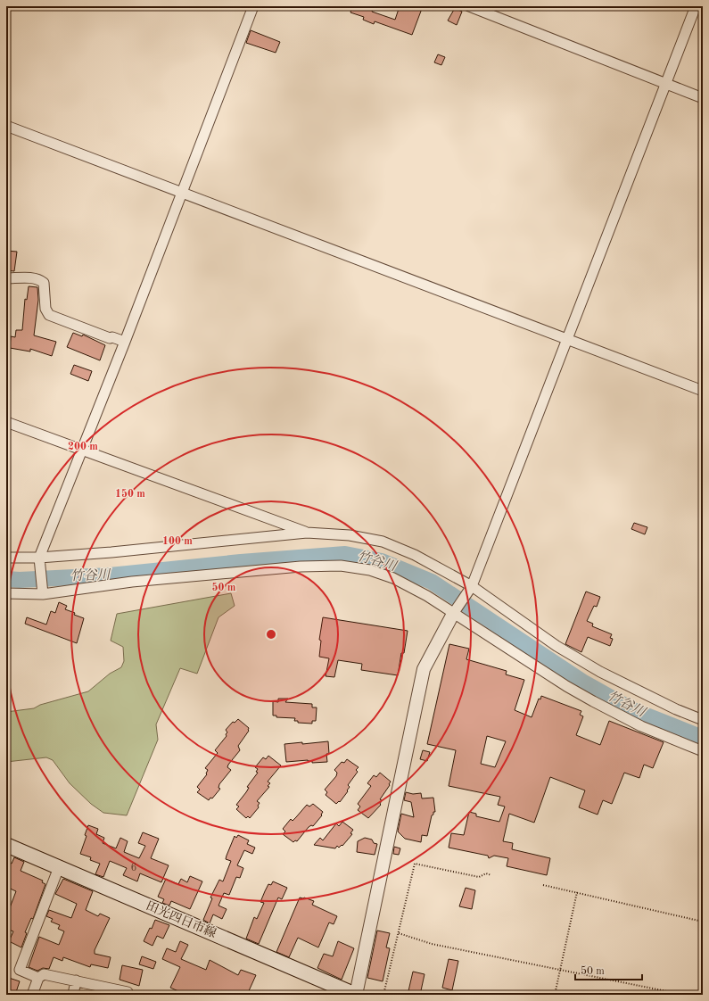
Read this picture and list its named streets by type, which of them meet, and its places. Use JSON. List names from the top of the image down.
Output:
{
  "streets": {
    "main road": ["田光四日市線"]
  },
  "water": ["竹谷川"],
  "house_numbers": ["6"],
  "scale_bar": "50 m",
  "rings": [
    "200 m",
    "150 m",
    "100 m",
    "50 m"
  ]
}
